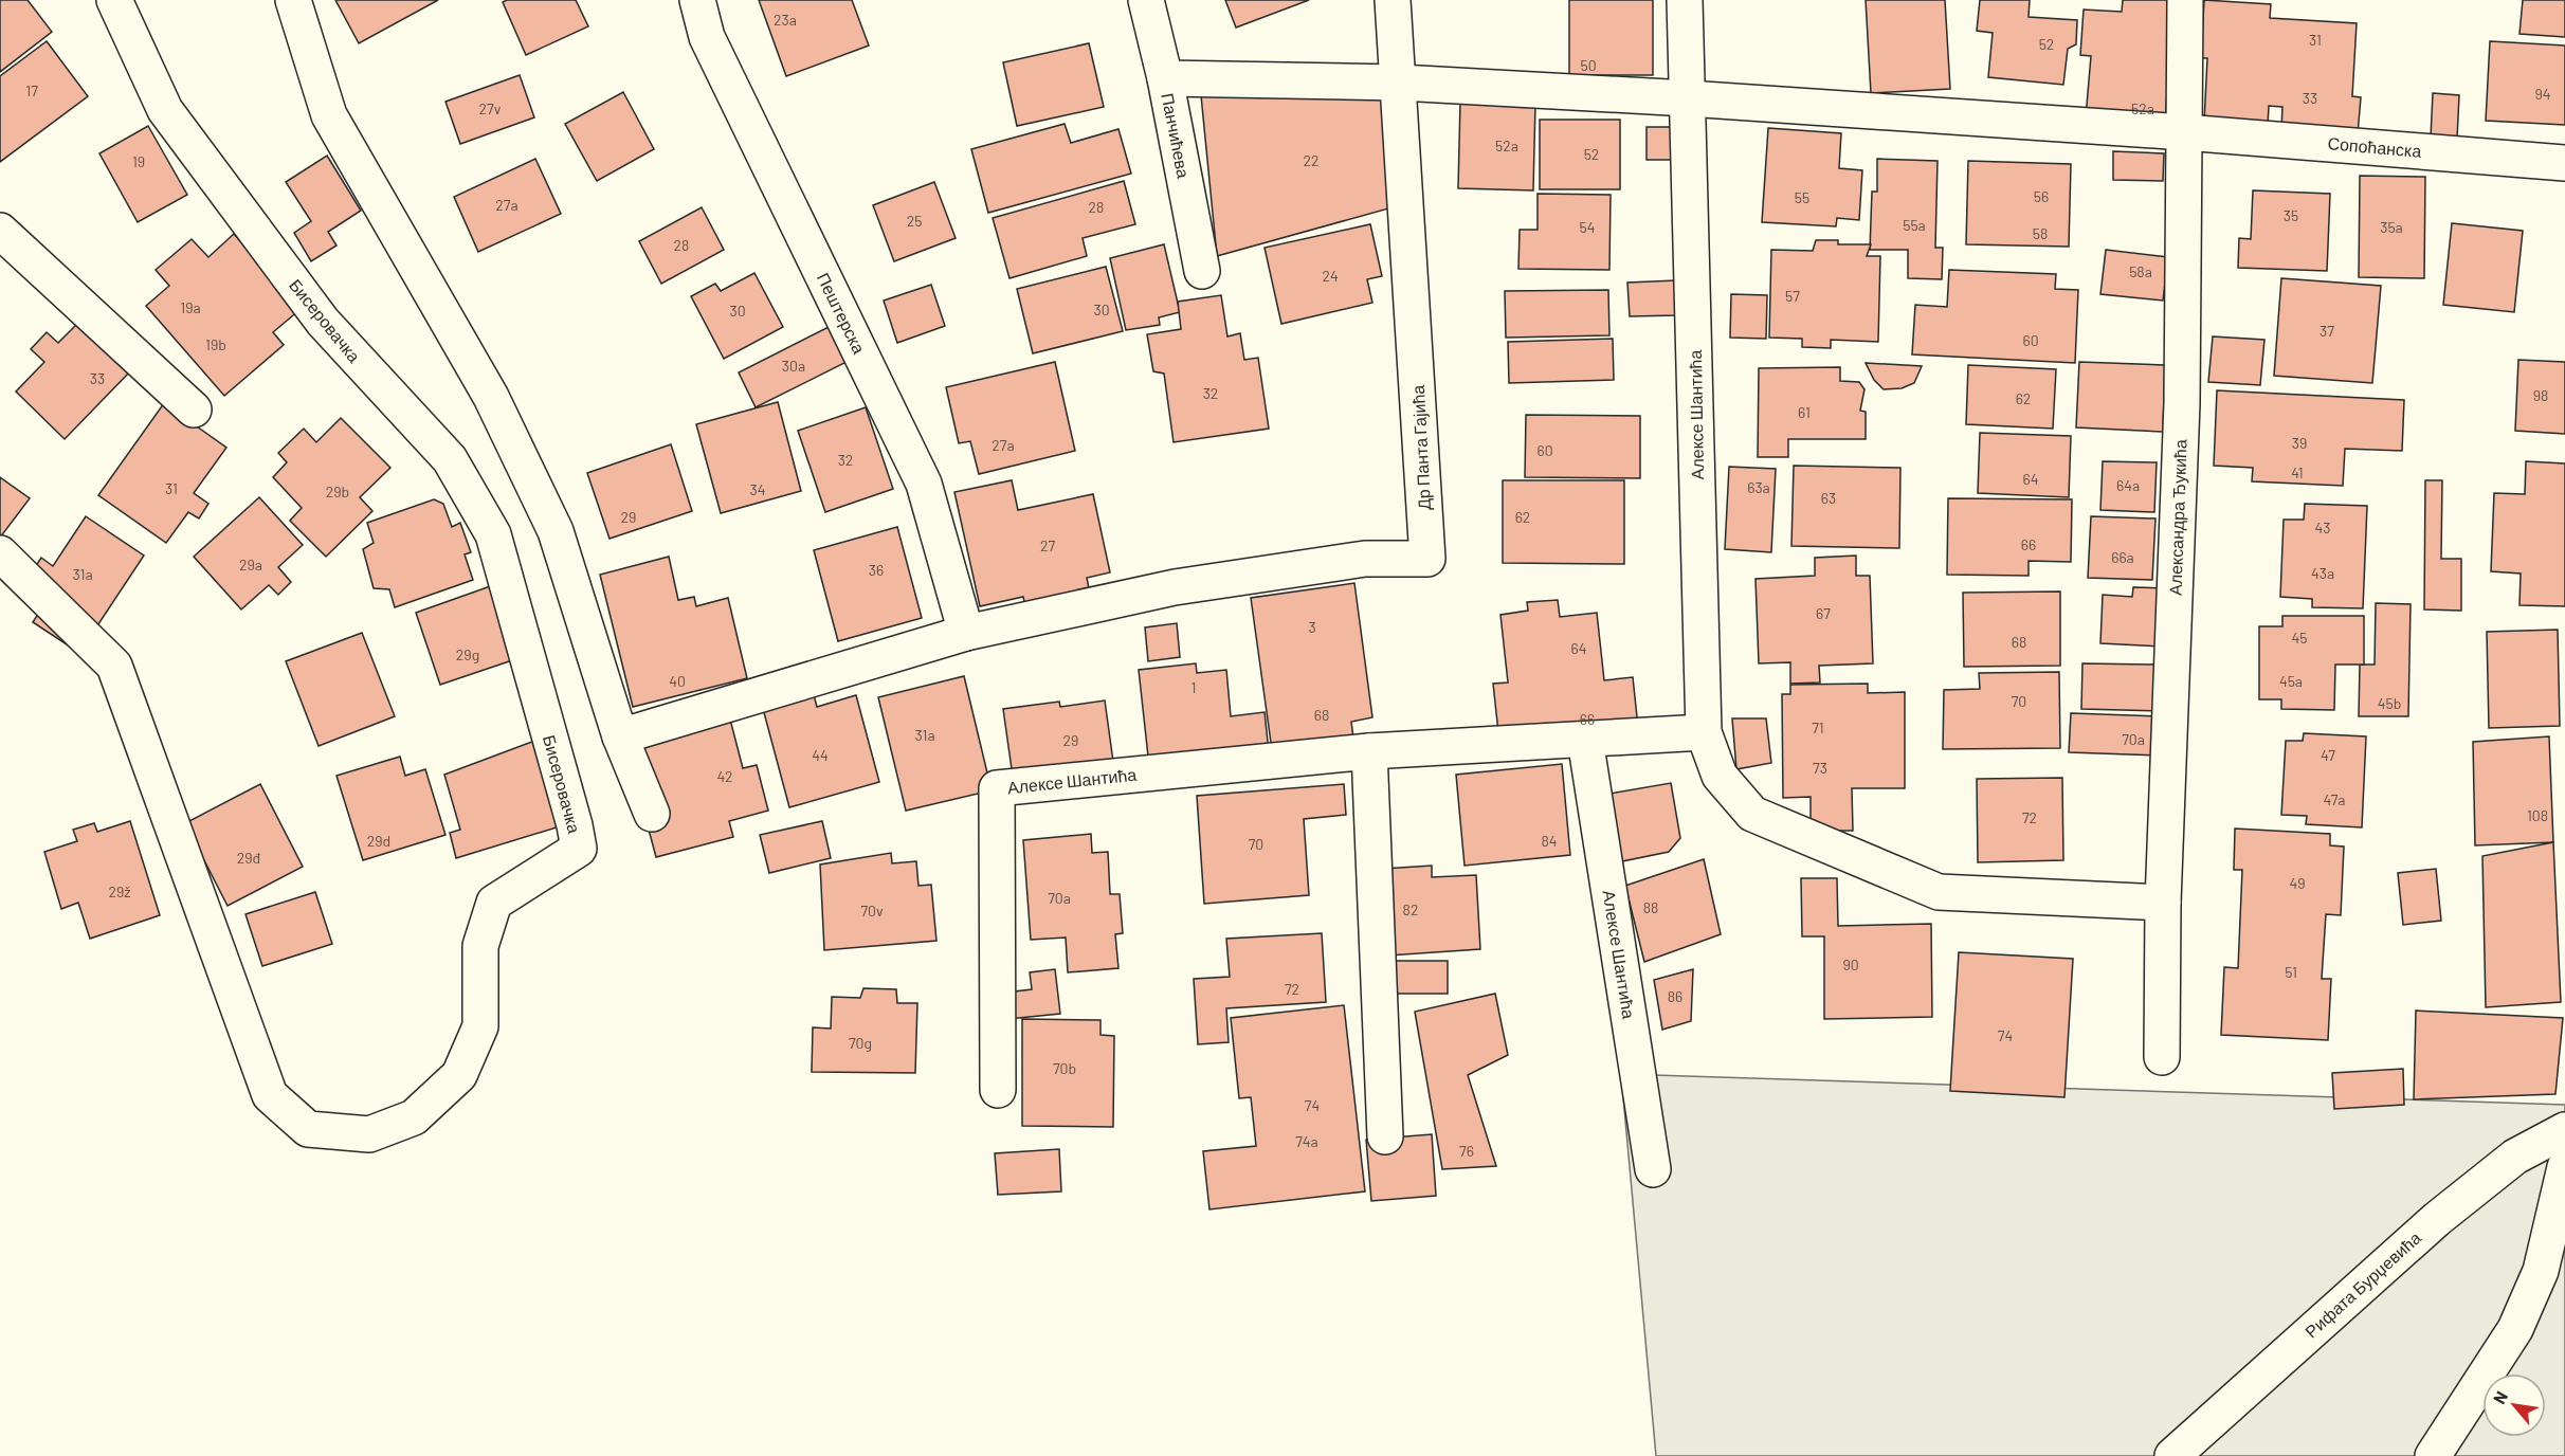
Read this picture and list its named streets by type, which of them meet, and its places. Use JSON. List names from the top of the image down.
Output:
{
  "streets": {
    "street": [
      "Панчићева",
      "Сопоћанска",
      "Пештерска",
      "Бисеровачка",
      "Алексе Шантића",
      "Др Панта Гајића",
      "Александра Ђукића",
      "Рифата Бурџевића"
    ]
  },
  "crossings": [
    ["Сопоћанска", "Александра Ђукића"],
    ["Пештерска", "Др Панта Гајића"],
    ["Алексе Шантића", "Александра Ђукића"]
  ],
  "house_numbers": [
    "23a",
    "31",
    "52",
    "50",
    "17",
    "94",
    "33",
    "27v",
    "52a",
    "52a",
    "52",
    "22",
    "19",
    "56",
    "55",
    "27a",
    "28",
    "35",
    "25",
    "55a",
    "54",
    "35a",
    "58",
    "28",
    "58a",
    "24",
    "57",
    "19a",
    "30",
    "30",
    "37",
    "60",
    "19b",
    "30a",
    "33",
    "32",
    "98",
    "62",
    "61",
    "39",
    "27a",
    "60",
    "32",
    "41",
    "64",
    "64a",
    "63a",
    "31",
    "34",
    "29b",
    "63",
    "29",
    "62",
    "43",
    "66",
    "27",
    "66a",
    "29a",
    "36",
    "43a",
    "31a",
    "67",
    "3",
    "45",
    "68",
    "64",
    "29g",
    "40",
    "45a",
    "1",
    "70",
    "45b",
    "68",
    "66",
    "71",
    "31a",
    "70a",
    "29",
    "44",
    "47",
    "73",
    "42",
    "47a",
    "108",
    "72",
    "29d",
    "84",
    "70",
    "29đ",
    "49",
    "29ž",
    "70a",
    "88",
    "82",
    "70v",
    "90",
    "51",
    "72",
    "86",
    "74",
    "70g",
    "70b",
    "74",
    "74a",
    "76"
  ],
  "north": "top left"
}
